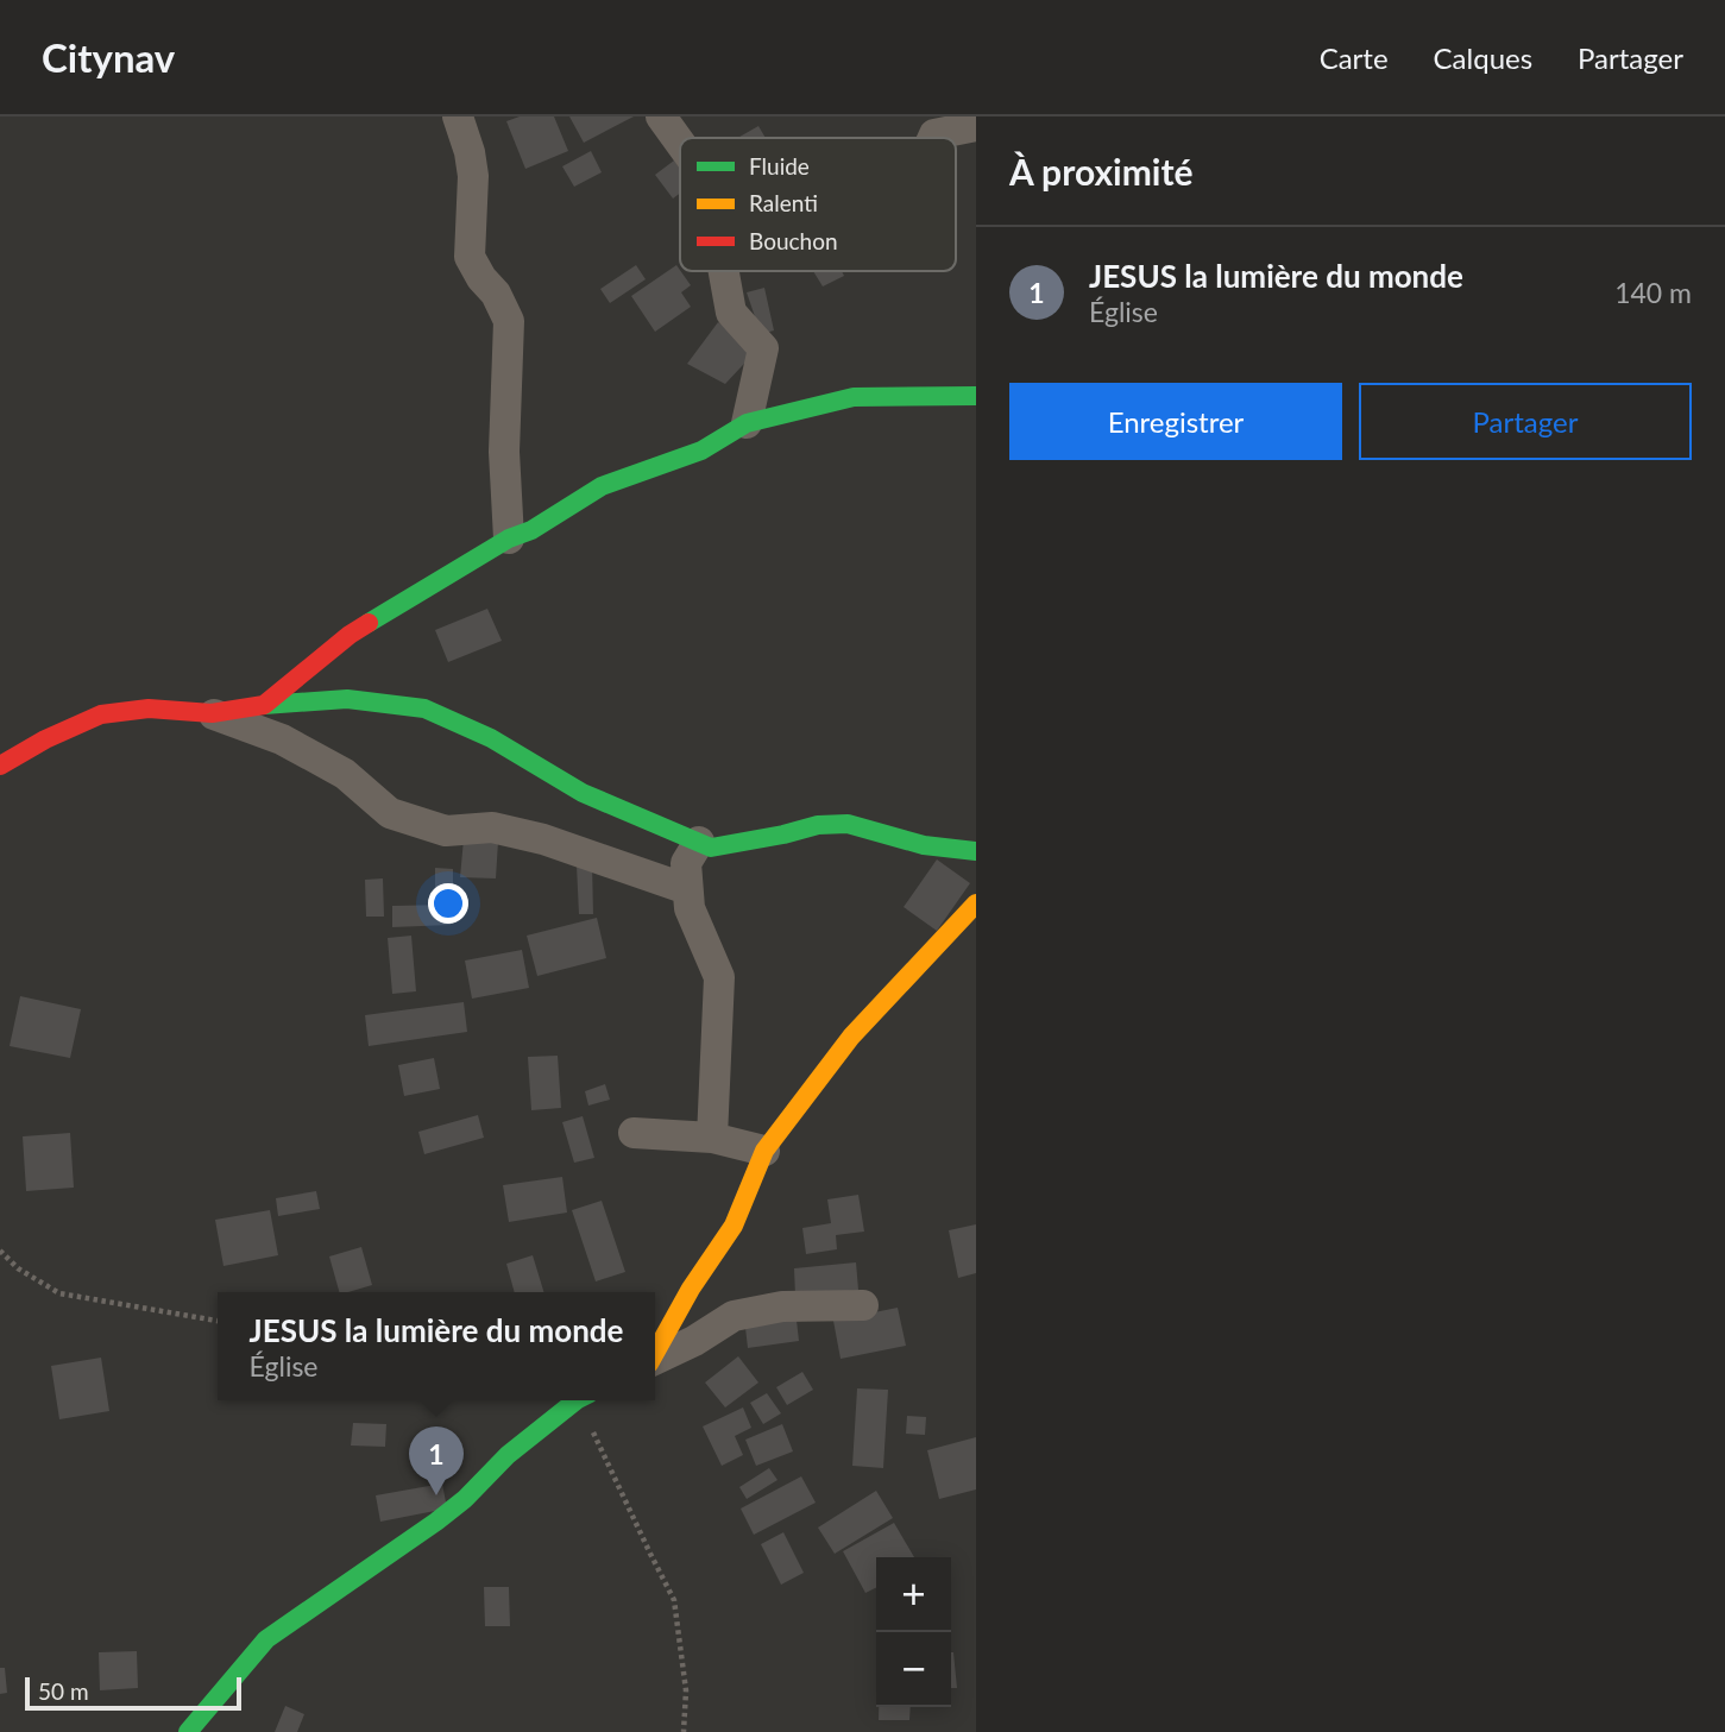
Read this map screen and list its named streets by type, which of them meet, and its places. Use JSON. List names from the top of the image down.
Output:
{
  "legend": ["Fluide", "Ralenti", "Bouchon"],
  "scale_bar": "50 m",
  "page": {
    "header": "Citynav",
    "nav": ["Carte", "Calques", "Partager"],
    "heading": "À proximité",
    "list": [
      {
        "mark": "1",
        "name": "JESUS la lumière du monde",
        "note": "Église",
        "value": "140 m"
      }
    ],
    "buttons": ["Enregistrer", "Partager"],
    "popup": ["JESUS la lumière du monde", "Église"],
    "pins": "1",
    "map_buttons": ["+", "−"],
    "scale": "50 m"
  }
}
